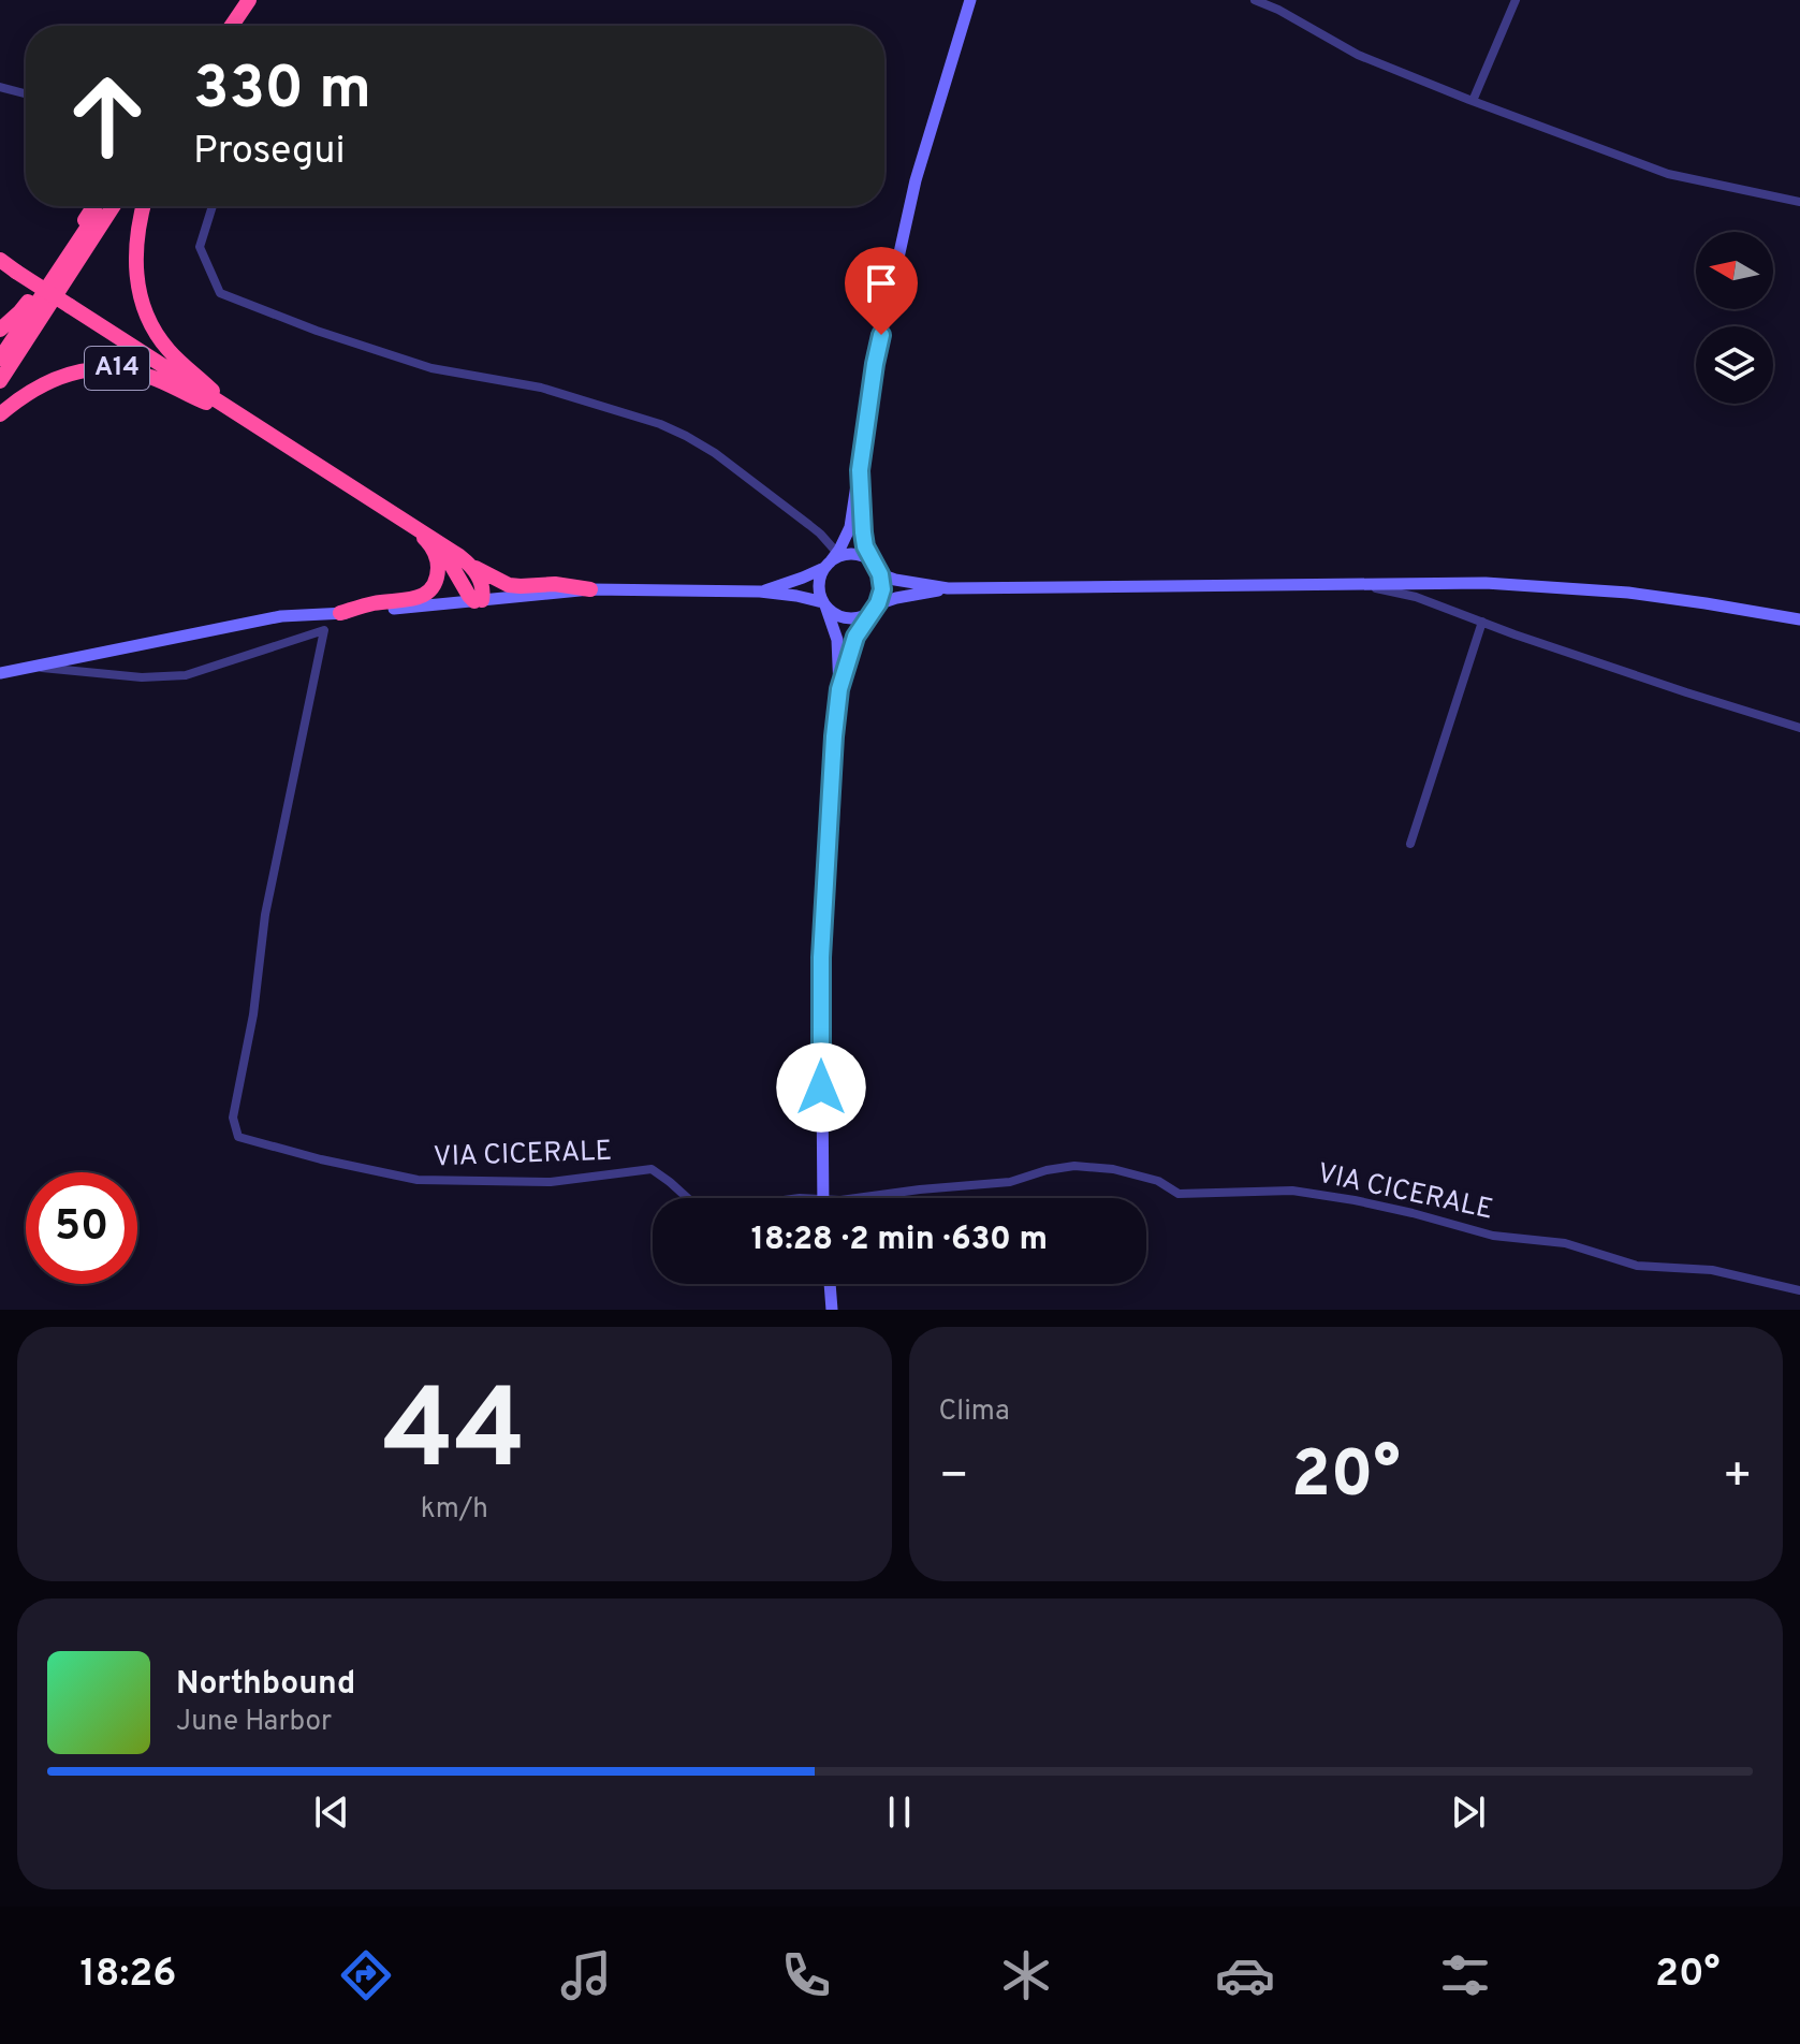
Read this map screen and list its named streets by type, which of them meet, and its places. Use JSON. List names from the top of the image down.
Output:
{
  "streets": {
    "highway": ["A14"],
    "street": ["VIA CICERALE"]
  },
  "north": "left",
  "page": {
    "turn": ["330 m", "Prosegui"],
    "limit": "50",
    "trip": "18:28 · 2 min · 630 m",
    "tile": [
      ["44", "km/h"],
      "Clima"
    ],
    "heat": ["−", "20°", "+"],
    "song": ["Northbound", "June Harbor"],
    "tabs": ["18:26", "20°"]
  }
}
